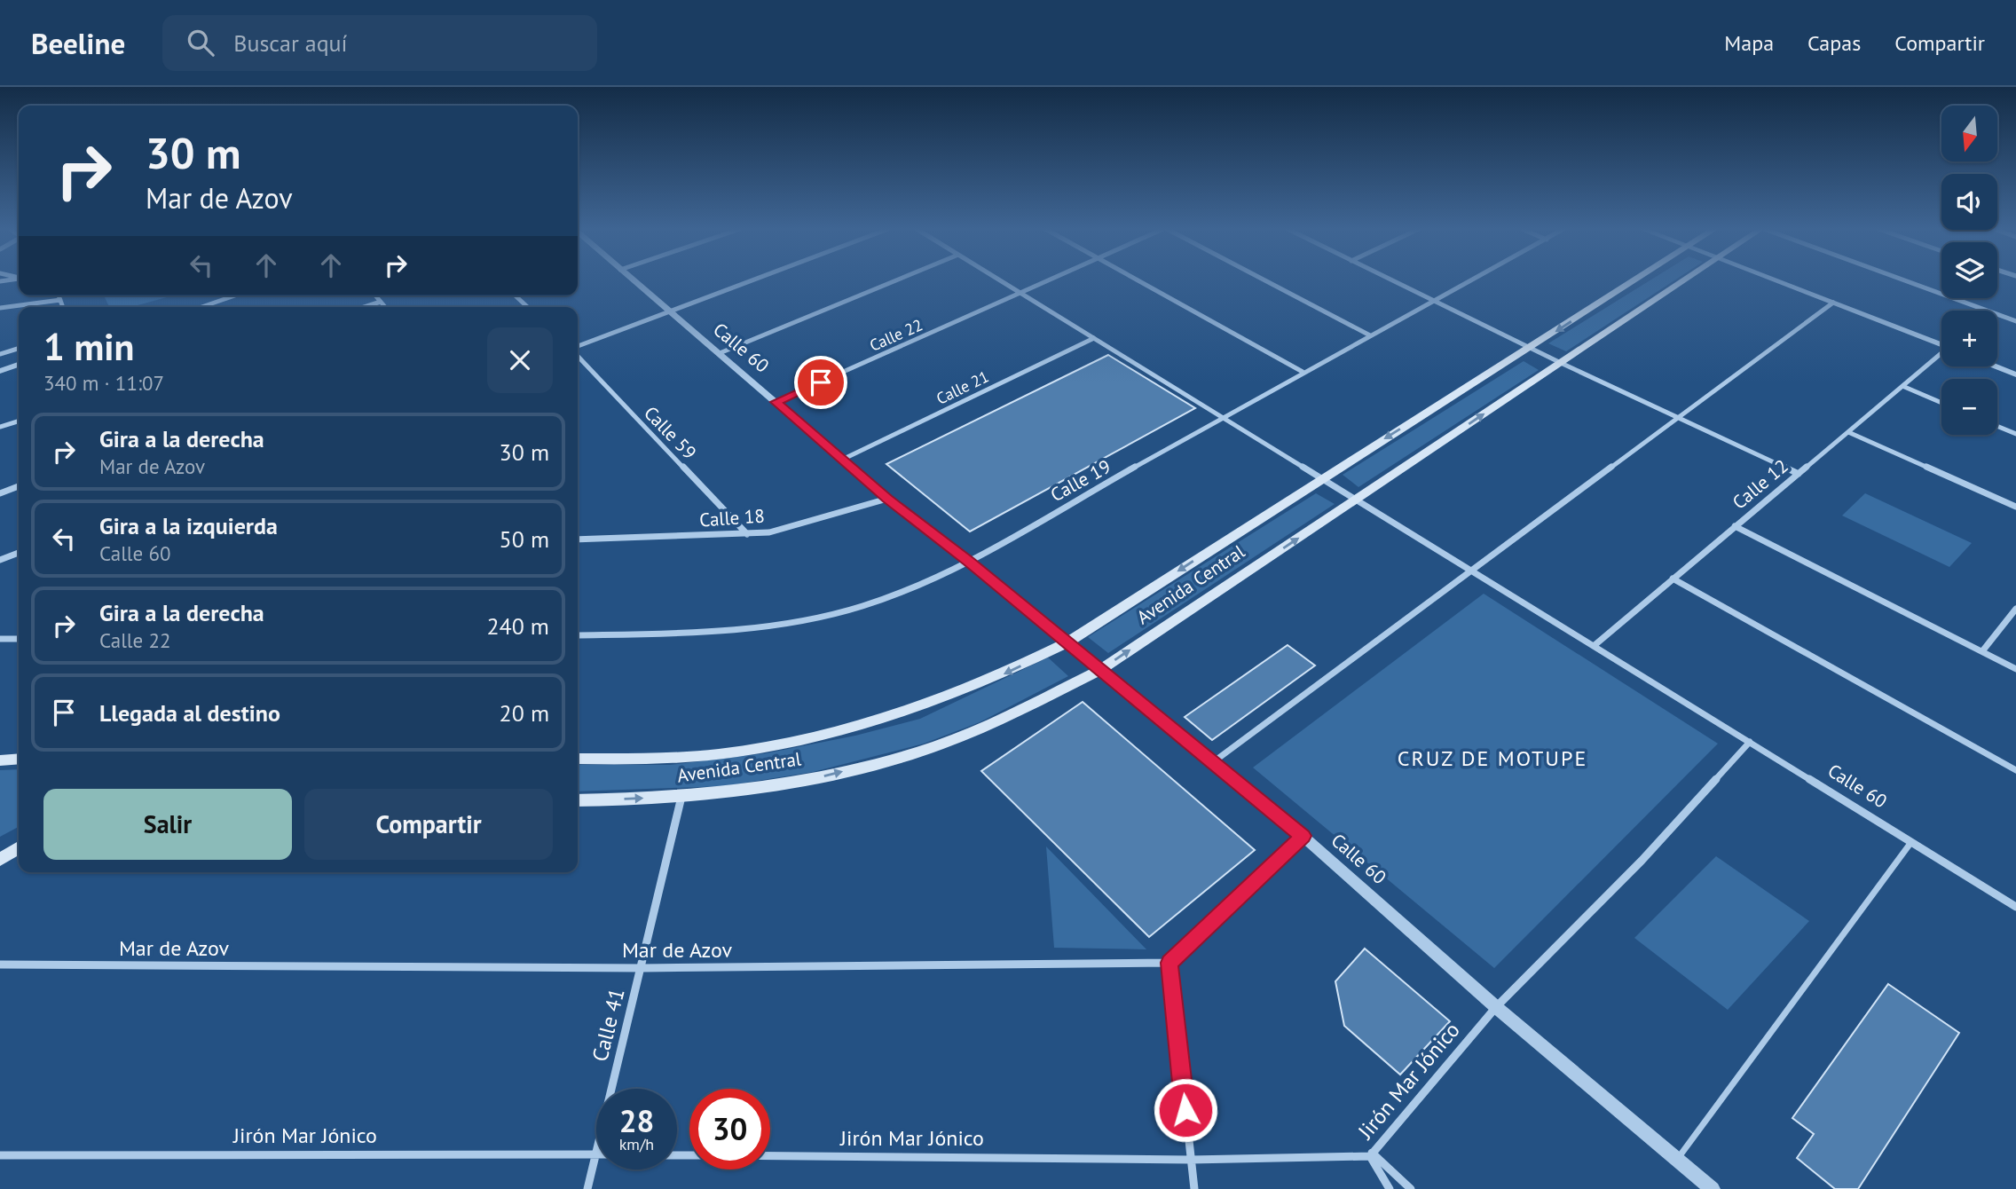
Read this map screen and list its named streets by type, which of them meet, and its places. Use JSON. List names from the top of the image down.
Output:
{
  "streets": {
    "main road": ["Avenida Central"],
    "street": [
      "Calle 22",
      "Calle 60",
      "Calle 21",
      "Calle 59",
      "Calle 19",
      "Calle 12",
      "Calle 18",
      "Mar de Azov",
      "Calle 41",
      "Jirón Mar Jónico"
    ]
  },
  "crossings": [
    ["Calle 22", "Calle 60"],
    ["Calle 60", "Calle 21"],
    ["Calle 60", "Calle 19"],
    ["Calle 60", "Calle 12"],
    ["Calle 60", "Calle 18"],
    ["Calle 60", "Avenida Central"],
    ["Calle 60", "Jirón Mar Jónico"],
    ["Calle 59", "Calle 18"],
    ["Avenida Central", "Calle 41"],
    ["Mar de Azov", "Calle 41"],
    ["Calle 41", "Jirón Mar Jónico"]
  ],
  "districts": ["CRUZ DE MOTUPE"],
  "north": "bottom",
  "page": {
    "header": "Beeline",
    "search": "Buscar aquí",
    "nav": ["Mapa", "Capas", "Compartir"],
    "map_buttons": ["+", "−"],
    "turn": ["30 m", "Mar de Azov"],
    "heading": ["1 min", "340 m · 11:07"],
    "list": [
      {
        "name": "Gira a la derecha",
        "note": "Mar de Azov",
        "value": "30 m"
      },
      {
        "name": "Gira a la izquierda",
        "note": "Calle 60",
        "value": "50 m"
      },
      {
        "name": "Gira a la derecha",
        "note": "Calle 22",
        "value": "240 m"
      },
      {
        "name": "Llegada al destino",
        "value": "20 m"
      }
    ],
    "buttons": ["Salir", "Compartir"],
    "speed": "28 km/h",
    "limit": "30"
  }
}
